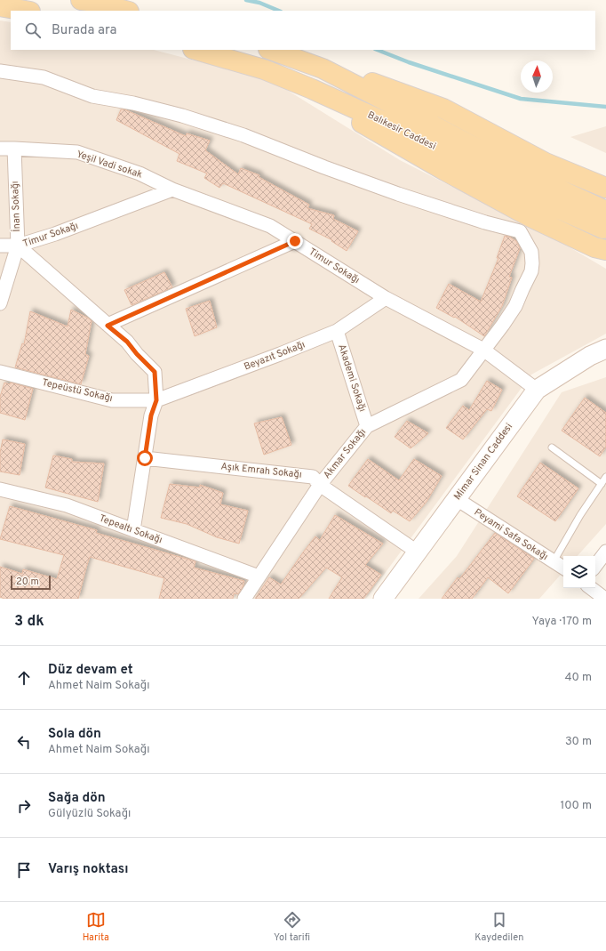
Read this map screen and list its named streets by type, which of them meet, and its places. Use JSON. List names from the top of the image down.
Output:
{
  "streets": {
    "main road": ["Balıkesir Caddesi", "Mimar Sinan Caddesi"],
    "street": [
      "Yeşil Vadi sokak",
      "İnan Sokağı",
      "Timur Sokağı",
      "Beyazıt Sokağı",
      "Akademi Sokağı",
      "Tepeüstü Sokağı",
      "Akmar Sokağı",
      "Aşık Emrah Sokağı",
      "Tepealtı Sokağı",
      "Peyami Safa Sokağı"
    ]
  },
  "crossings": [
    ["Yeşil Vadi sokak", "İnan Sokağı"],
    ["Yeşil Vadi sokak", "Timur Sokağı"],
    ["İnan Sokağı", "Timur Sokağı"],
    ["Timur Sokağı", "Beyazıt Sokağı"],
    ["Timur Sokağı", "Akmar Sokağı"],
    ["Timur Sokağı", "Mimar Sinan Caddesi"],
    ["Beyazıt Sokağı", "Akademi Sokağı"],
    ["Beyazıt Sokağı", "Tepeüstü Sokağı"],
    ["Akademi Sokağı", "Akmar Sokağı"],
    ["Akmar Sokağı", "Aşık Emrah Sokağı"],
    ["Akmar Sokağı", "Tepealtı Sokağı"],
    ["Mimar Sinan Caddesi", "Aşık Emrah Sokağı"],
    ["Mimar Sinan Caddesi", "Peyami Safa Sokağı"]
  ],
  "scale_bar": "20 m",
  "north": "top",
  "page": {
    "search": "Burada ara",
    "scale": "20 m",
    "heading": ["3 dk", "Yaya · 170 m"],
    "list": [
      ["Düz devam et", "Ahmet Naim Sokağı", "40 m"],
      ["Sola dön", "Ahmet Naim Sokağı", "30 m"],
      ["Sağa dön", "Gülyüzlü Sokağı", "100 m"],
      "Varış noktası"
    ],
    "nav": ["Harita", "Yol tarifi", "Kaydedilen"]
  }
}
